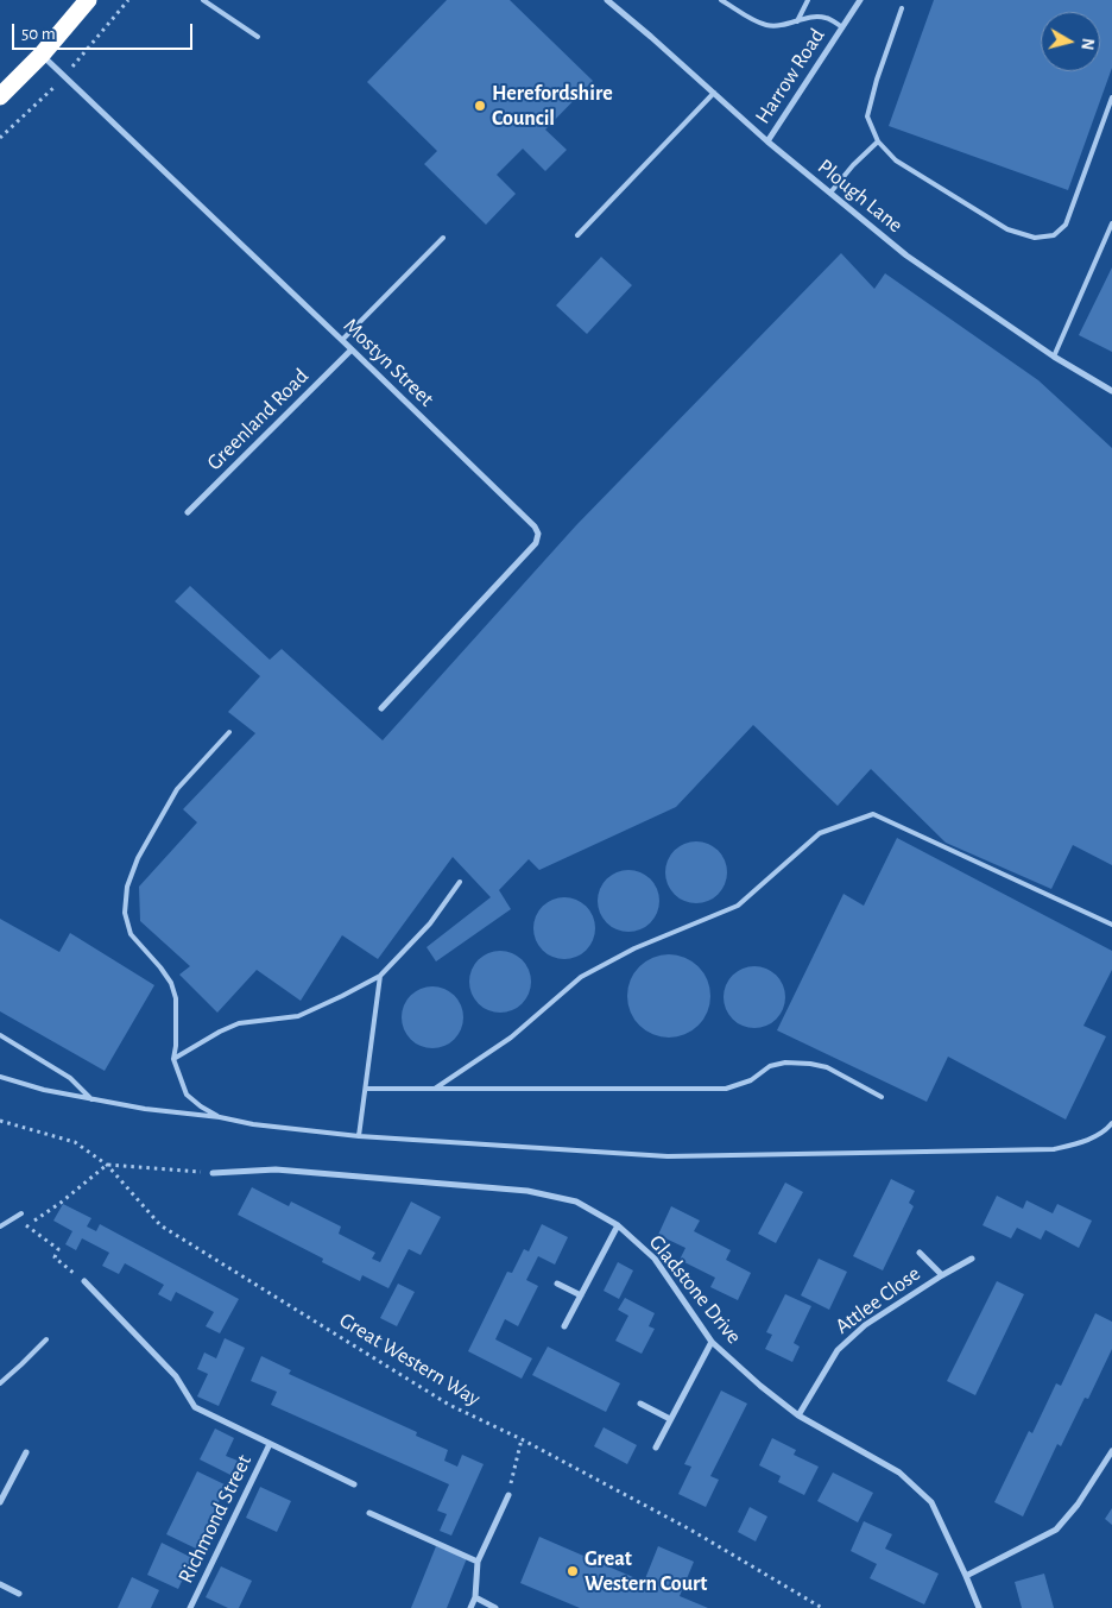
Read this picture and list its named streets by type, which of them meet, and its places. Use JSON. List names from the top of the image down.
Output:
{
  "streets": {
    "street": [
      "Harrow Road",
      "Plough Lane",
      "Mostyn Street",
      "Greenland Road",
      "Gladstone Drive",
      "Attlee Close",
      "Richmond Street"
    ],
    "path": ["Great Western Way"]
  },
  "crossings": [
    ["Harrow Road", "Plough Lane"],
    ["Mostyn Street", "Greenland Road"],
    ["Gladstone Drive", "Attlee Close"]
  ],
  "places": ["Herefordshire Council", "Great Western Court"],
  "scale_bar": "50 m",
  "north": "right"
}
